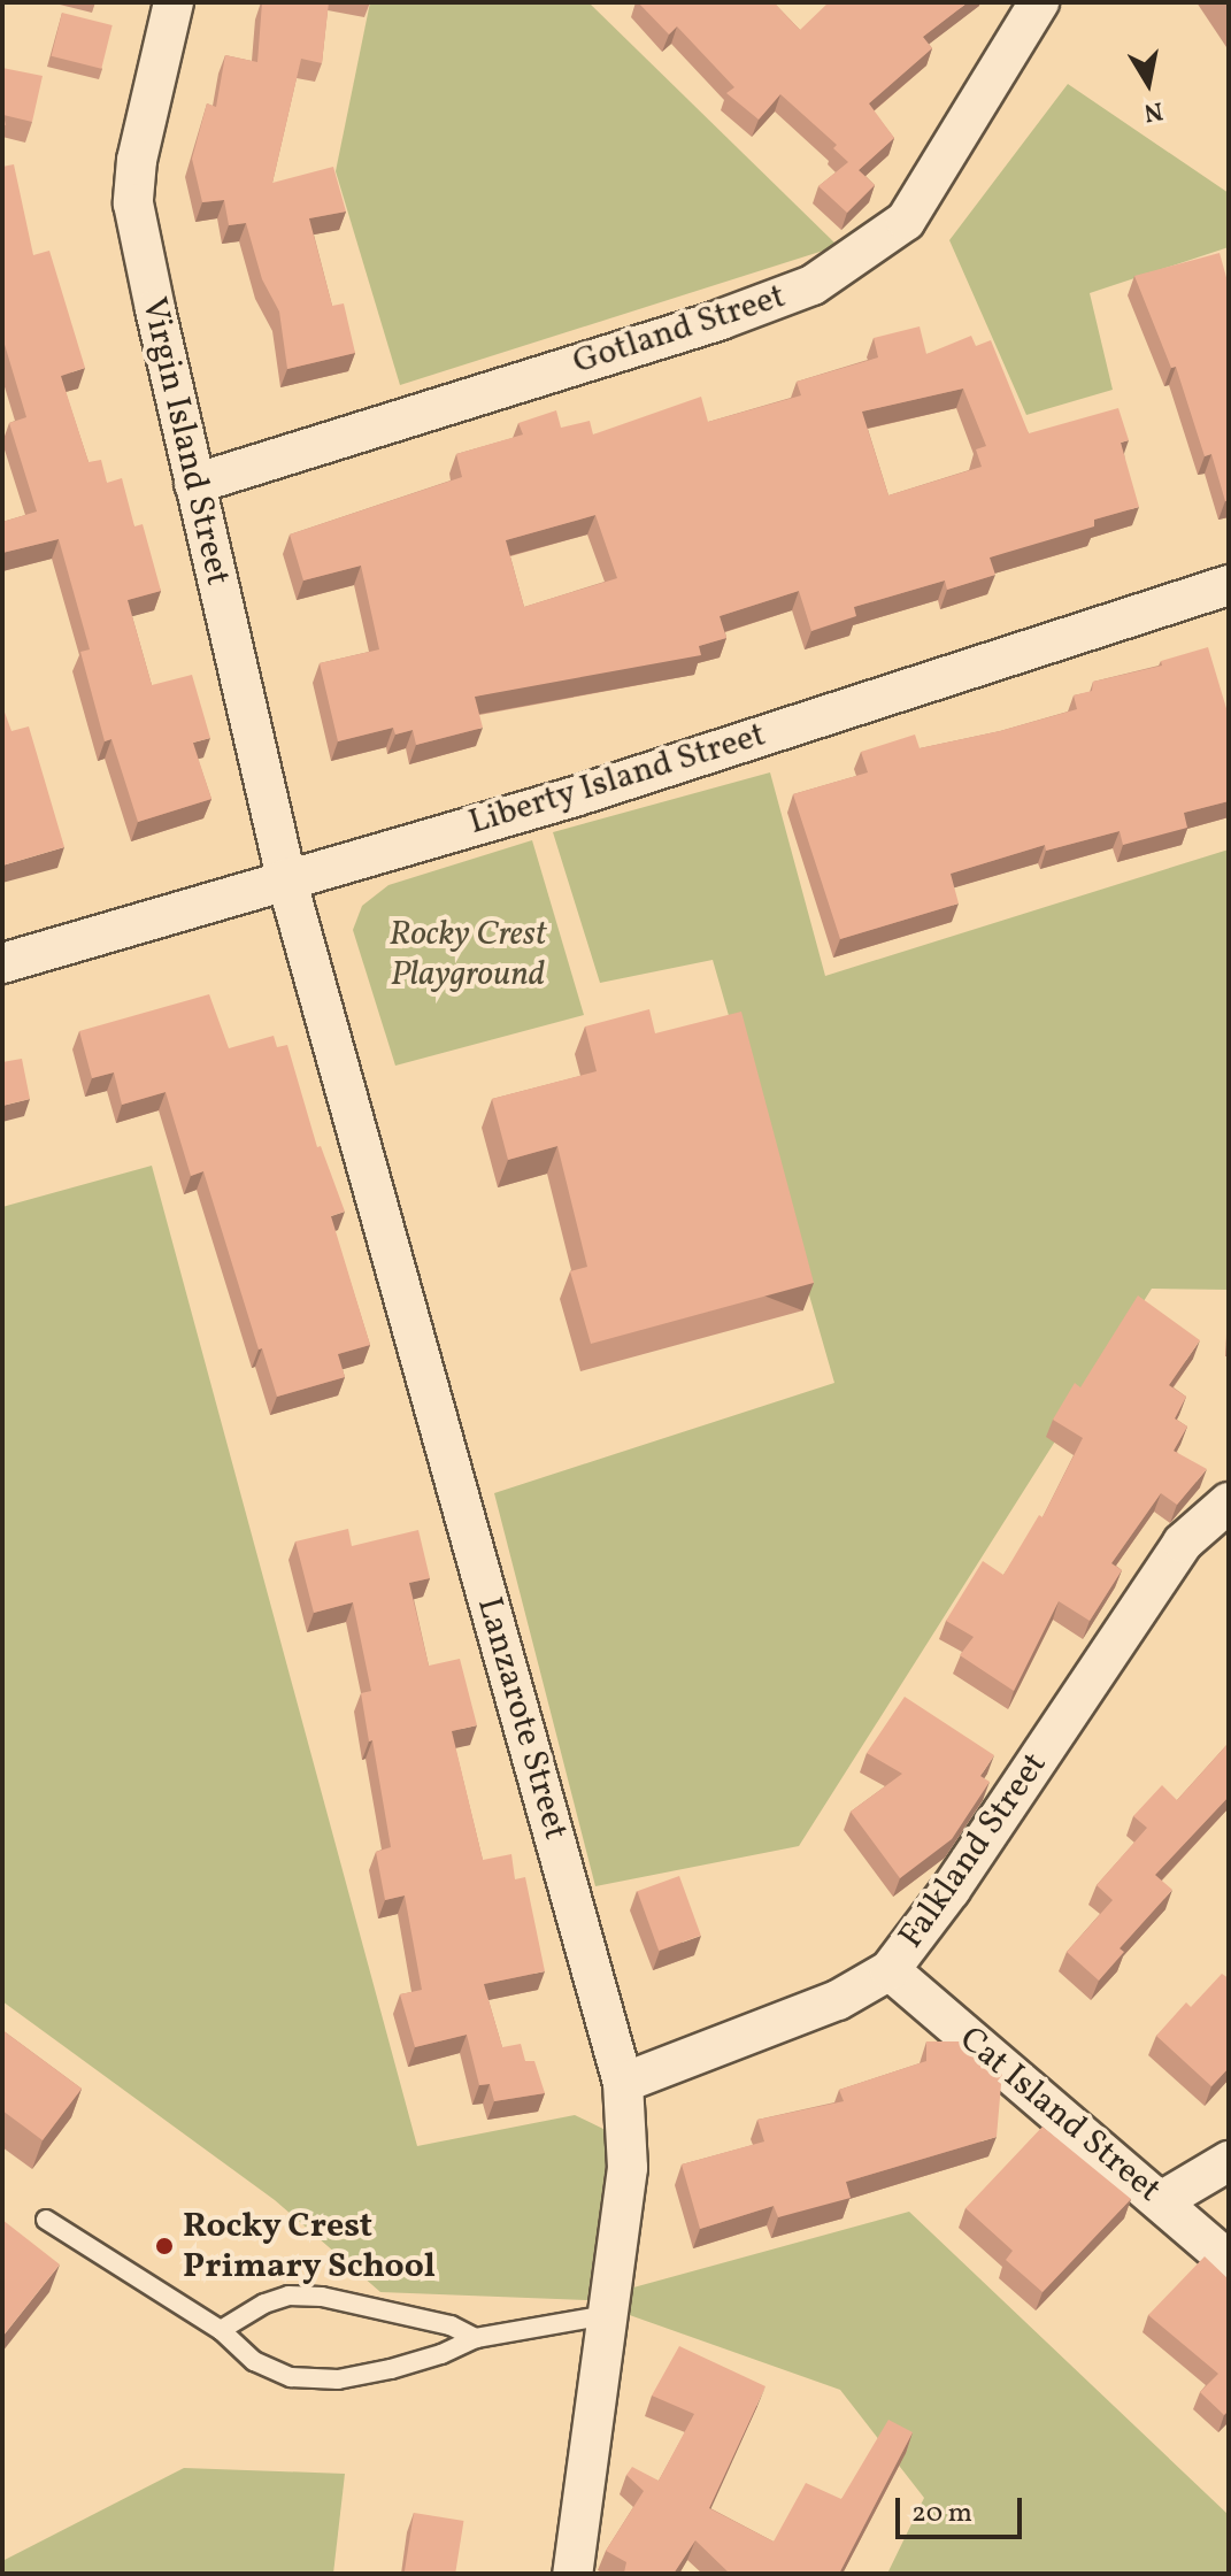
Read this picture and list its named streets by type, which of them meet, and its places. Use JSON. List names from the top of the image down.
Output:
{
  "streets": {
    "street": [
      "Gotland Street",
      "Virgin Island Street",
      "Liberty Island Street",
      "Lanzarote Street",
      "Falkland Street",
      "Cat Island Street"
    ]
  },
  "crossings": [
    ["Gotland Street", "Virgin Island Street"],
    ["Virgin Island Street", "Liberty Island Street"],
    ["Virgin Island Street", "Lanzarote Street"],
    ["Liberty Island Street", "Lanzarote Street"],
    ["Lanzarote Street", "Falkland Street"],
    ["Falkland Street", "Cat Island Street"]
  ],
  "parks": ["Rocky Crest Playground"],
  "places": ["Rocky Crest Primary School"],
  "scale_bar": "20 m",
  "north": "bottom"
}
